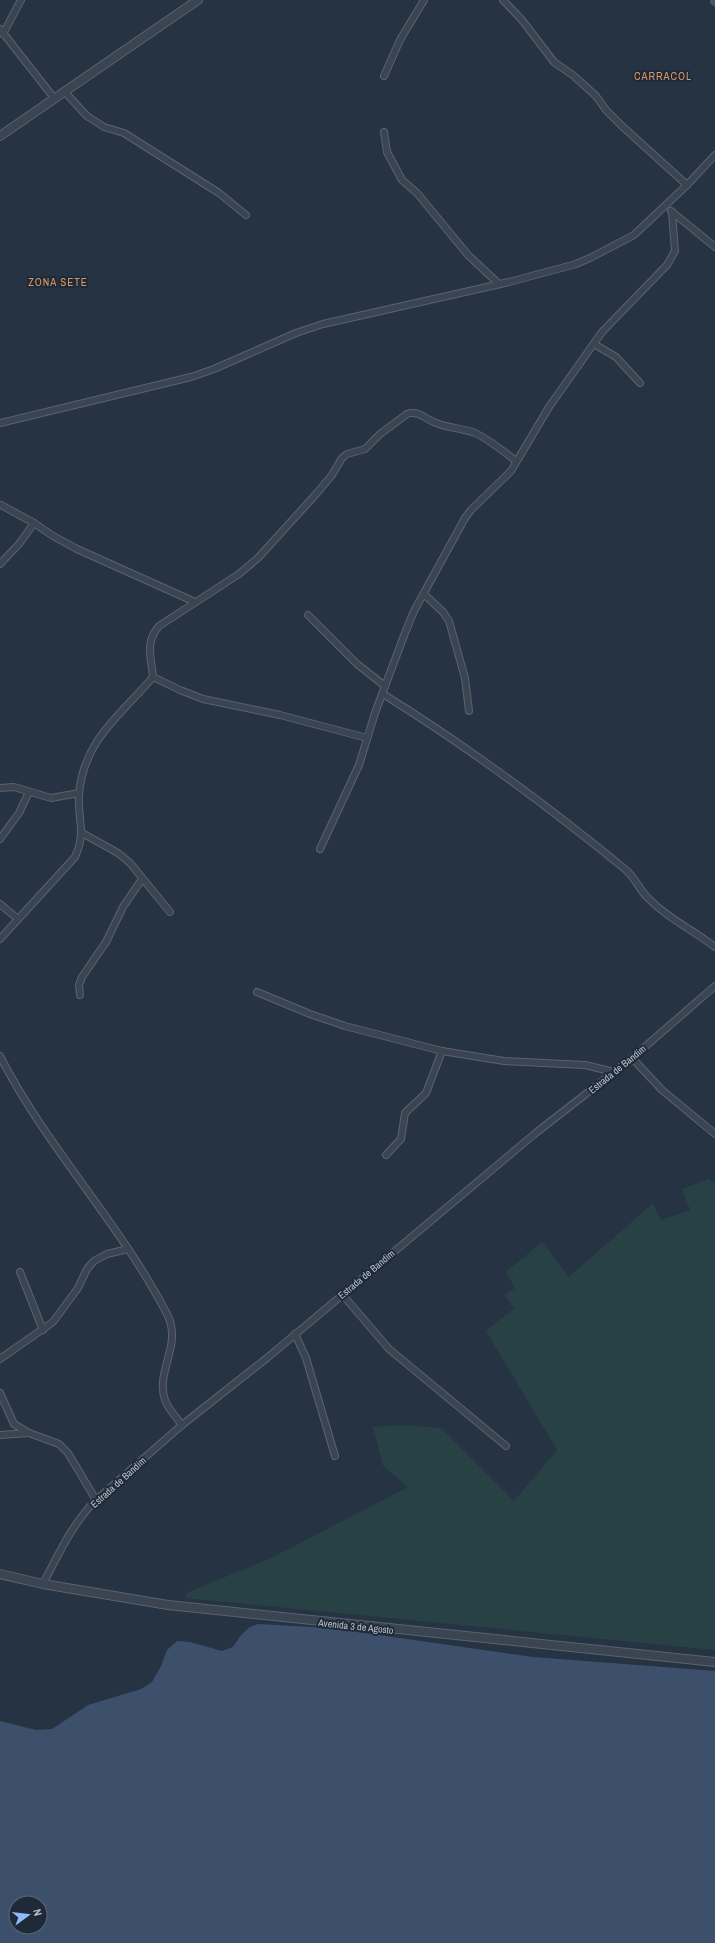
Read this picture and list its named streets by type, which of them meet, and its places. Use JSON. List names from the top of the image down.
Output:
{
  "streets": {
    "street": ["Estrada de Bandim", "Avenida 3 de Agosto"]
  },
  "crossings": [
    ["Estrada de Bandim", "Avenida 3 de Agosto"]
  ],
  "districts": ["CARRACOL", "ZONA SETE"],
  "north": "right"
}
